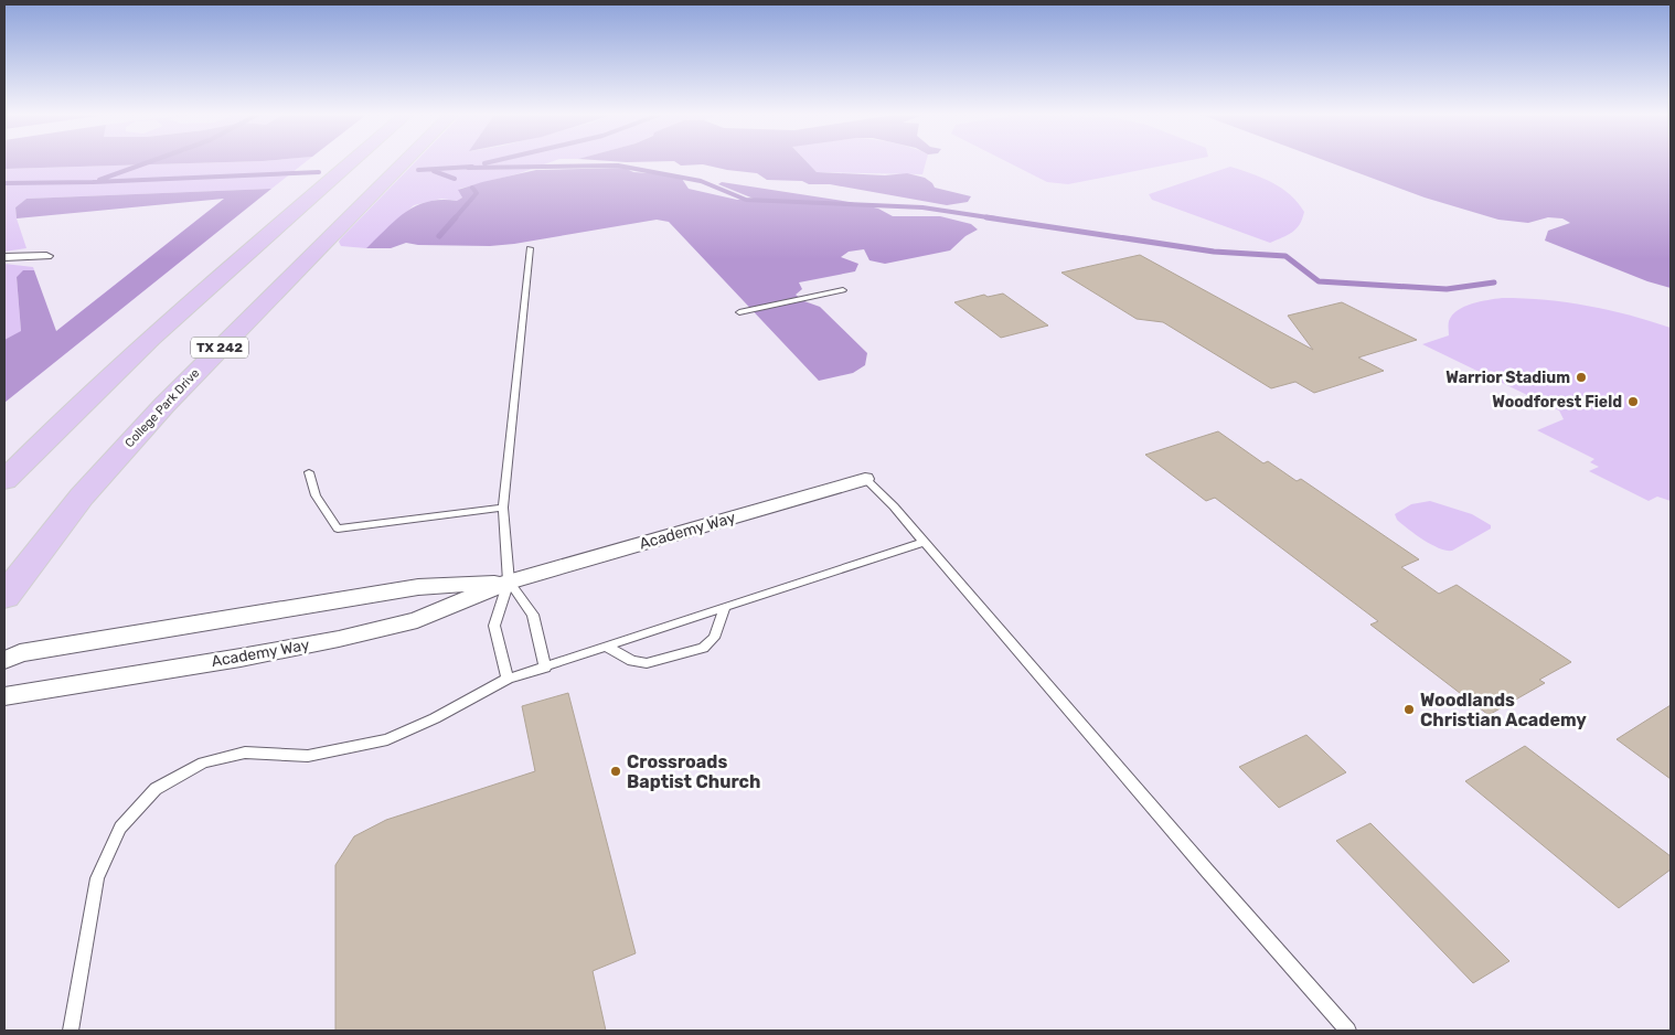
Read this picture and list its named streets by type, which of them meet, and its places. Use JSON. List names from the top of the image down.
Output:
{
  "streets": {
    "main road": ["TX 242", "College Park Drive"],
    "street": ["Academy Way"]
  },
  "places": [
    "Warrior Stadium",
    "Woodforest Field",
    "Woodlands Christian Academy",
    "Crossroads Baptist Church"
  ]
}
